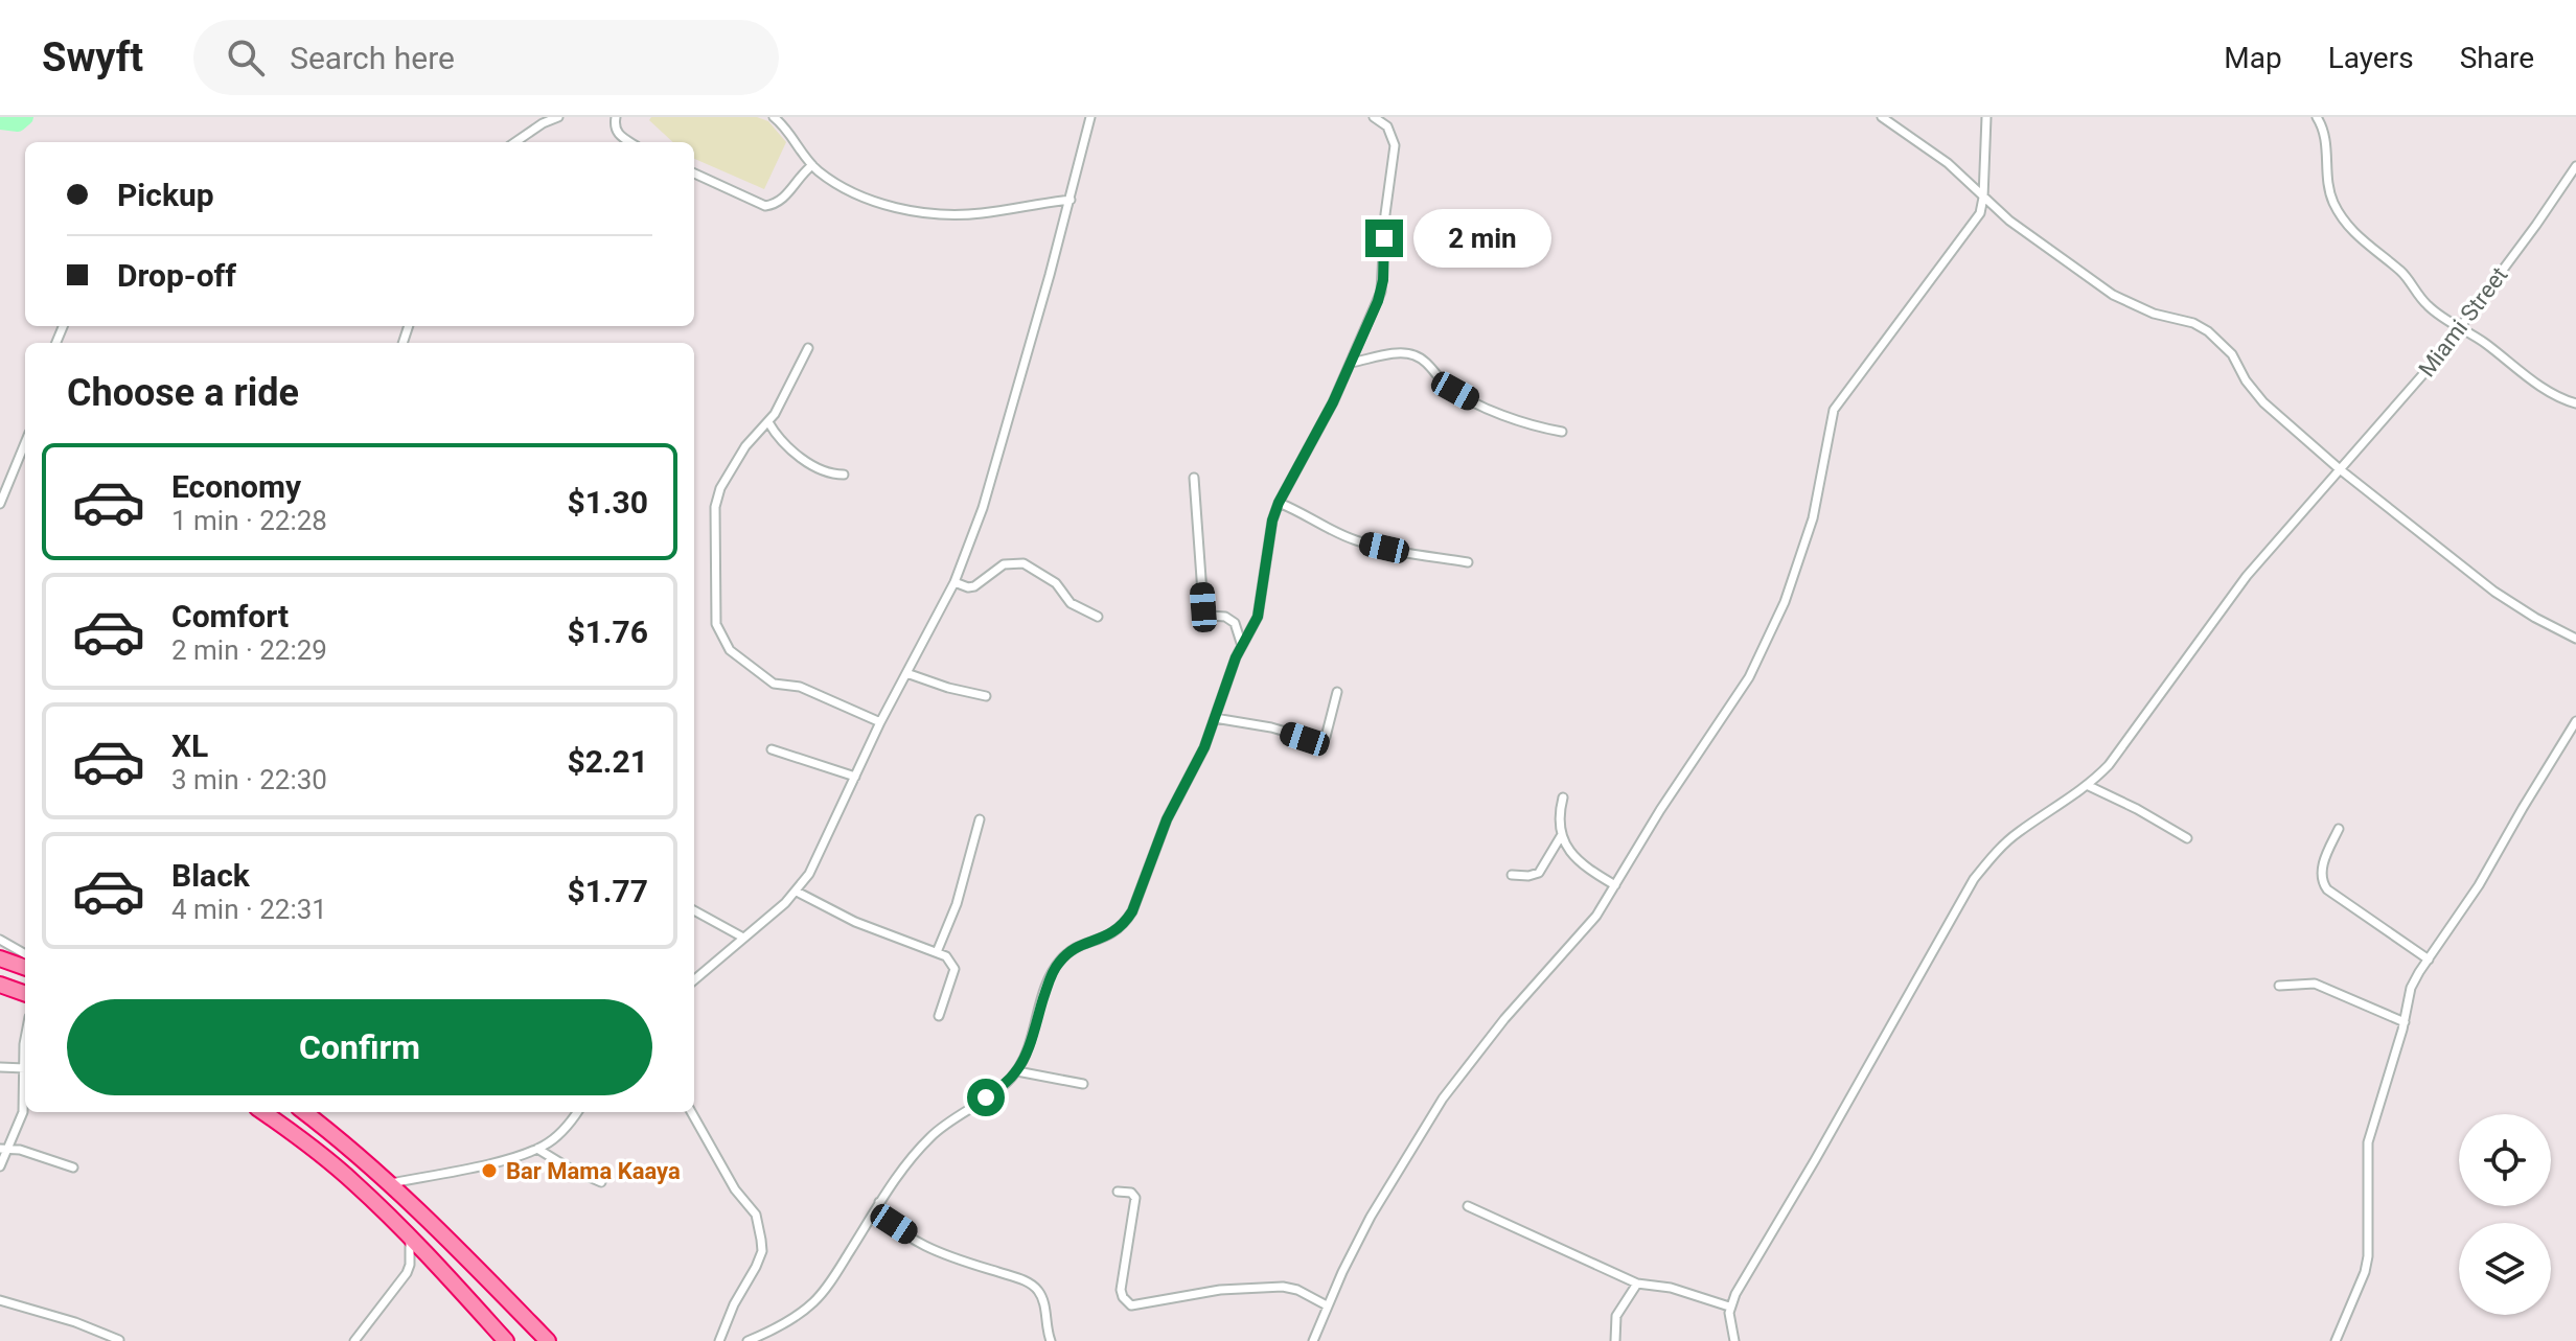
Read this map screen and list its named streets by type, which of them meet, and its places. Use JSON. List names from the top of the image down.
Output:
{
  "streets": {
    "street": ["Miami Street"]
  },
  "places": ["Bar Mama Kaaya"],
  "page": {
    "header": "Swyft",
    "search": "Search here",
    "nav": ["Map", "Layers", "Share"],
    "banner": ["Pickup", "Drop-off"],
    "bubble": "2 min",
    "heading": "Choose a ride",
    "list": [
      {
        "name": "Economy",
        "note": "1 min · 22:28",
        "value": "$1.30"
      },
      {
        "name": "Comfort",
        "note": "2 min · 22:29",
        "value": "$1.76"
      },
      {
        "name": "XL",
        "note": "3 min · 22:30",
        "value": "$2.21"
      },
      {
        "name": "Black",
        "note": "4 min · 22:31",
        "value": "$1.77"
      }
    ],
    "buttons": "Confirm"
  }
}
